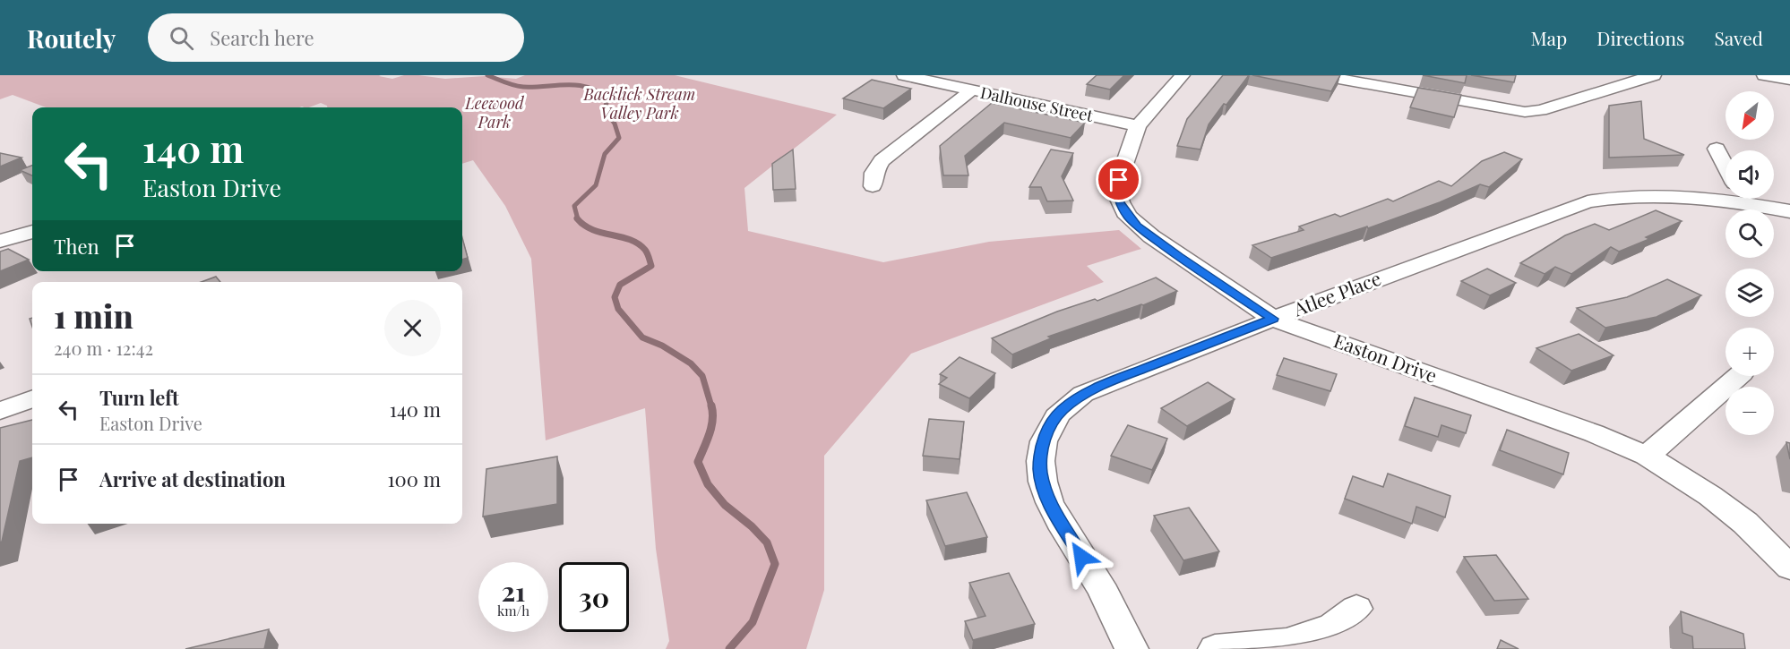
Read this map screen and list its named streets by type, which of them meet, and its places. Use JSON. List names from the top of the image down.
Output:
{
  "streets": {
    "street": ["Dalhouse Street", "Atlee Place", "Easton Drive"]
  },
  "crossings": [
    ["Dalhouse Street", "Easton Drive"],
    ["Atlee Place", "Easton Drive"]
  ],
  "parks": ["Backlick Stream Valley Park", "Leewood Park"],
  "north": "bottom left",
  "page": {
    "header": "Routely",
    "search": "Search here",
    "nav": ["Map", "Directions", "Saved"],
    "map_buttons": ["+", "−"],
    "turn": ["140 m", "Easton Drive"],
    "then": "Then",
    "heading": ["1 min", "240 m · 12:42"],
    "list": [
      {
        "name": "Turn left",
        "note": "Easton Drive",
        "value": "140 m"
      },
      {
        "name": "Arrive at destination",
        "value": "100 m"
      }
    ],
    "speed": "21 km/h",
    "limit": "30"
  }
}
